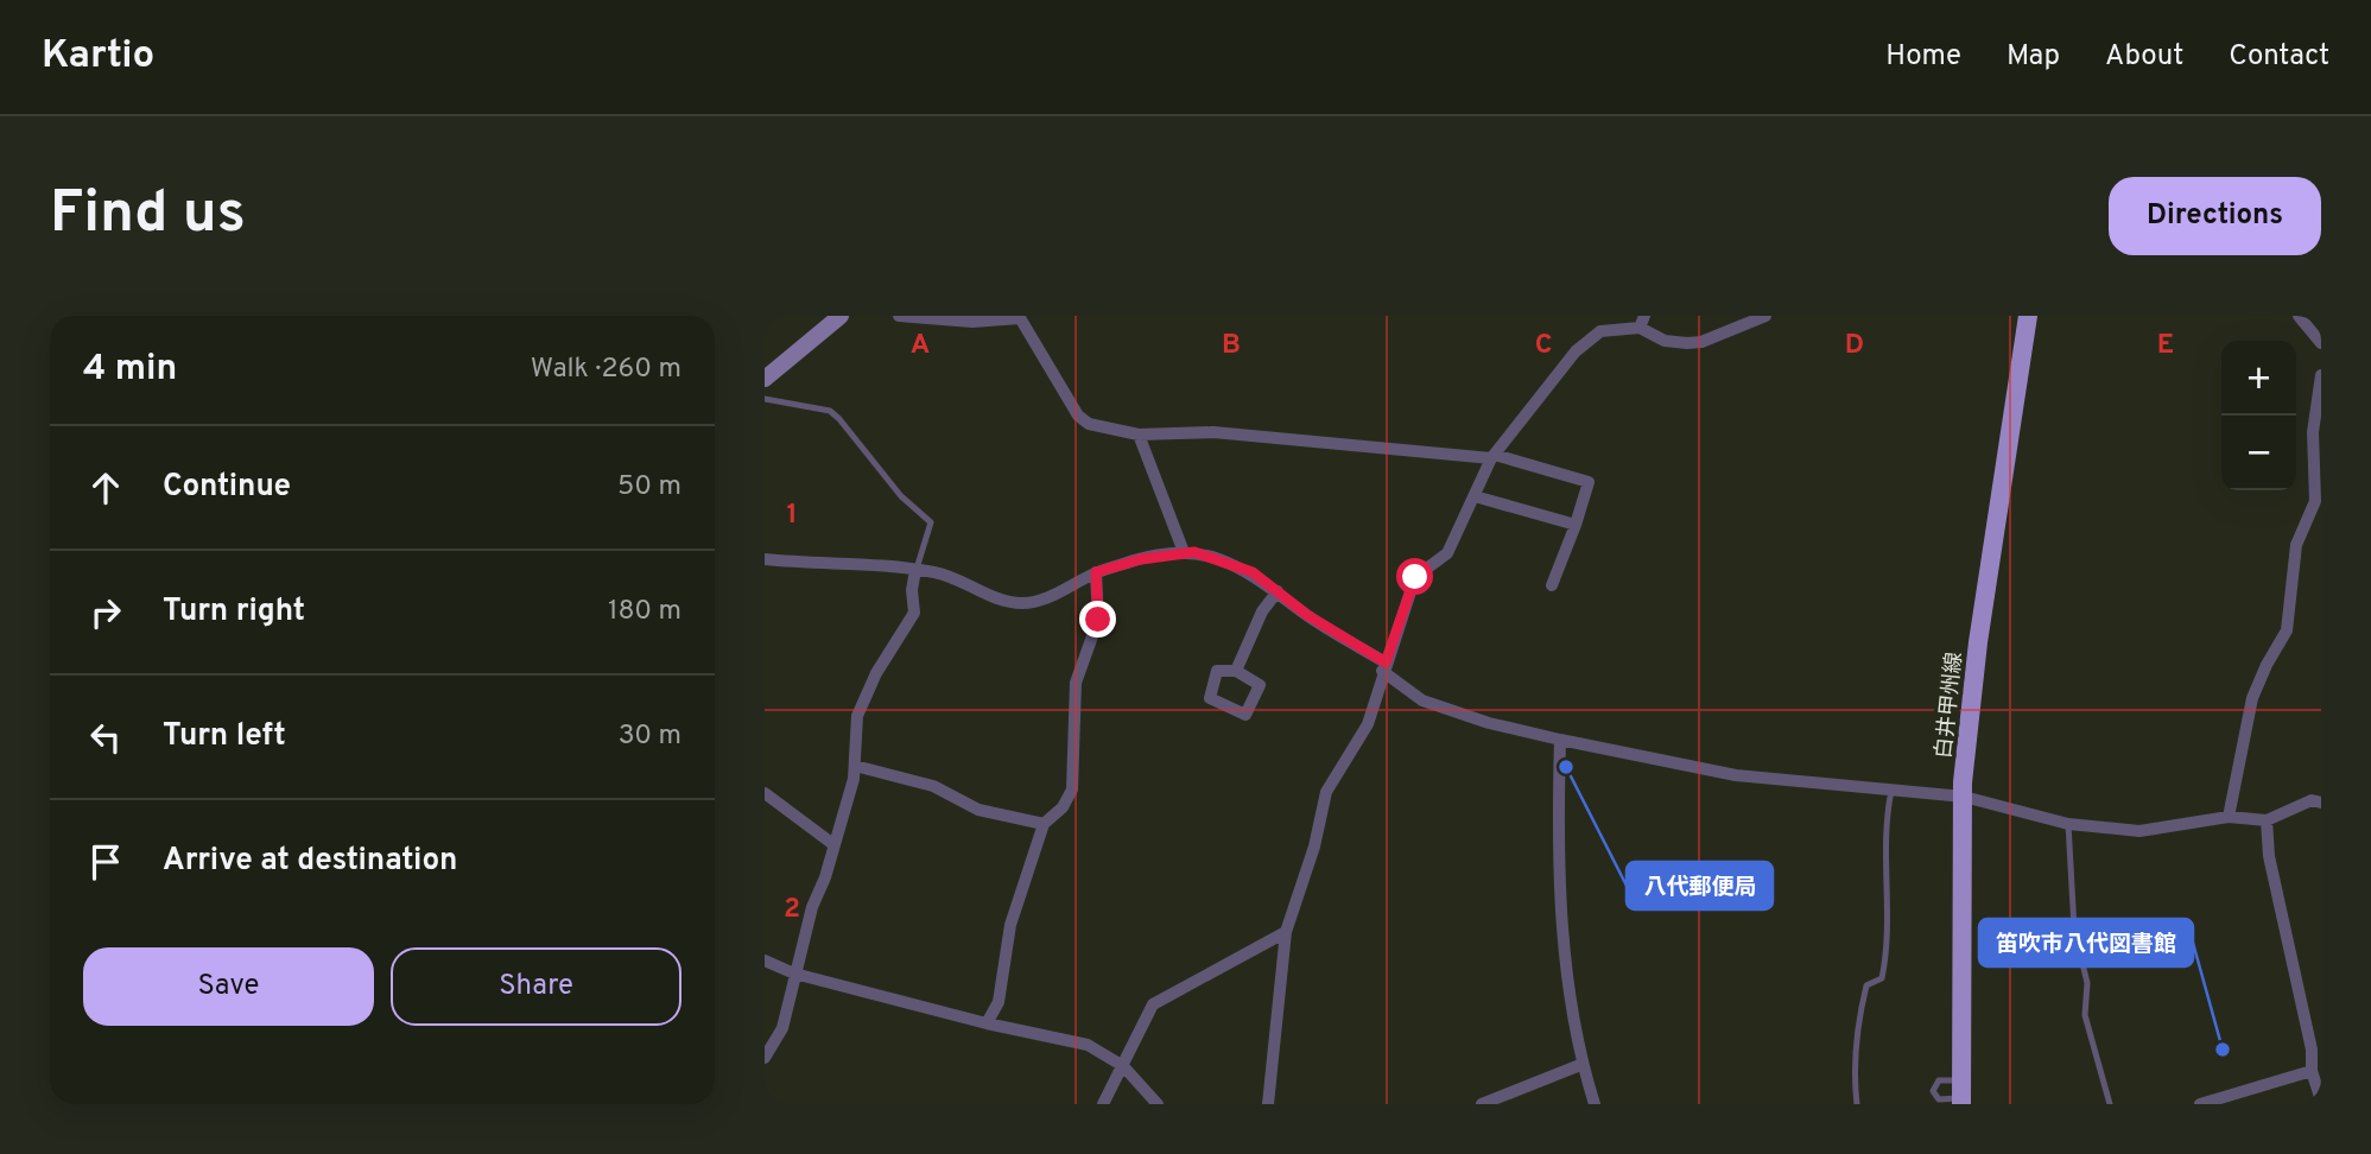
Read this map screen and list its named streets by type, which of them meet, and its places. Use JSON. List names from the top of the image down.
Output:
{
  "streets": {
    "main road": ["白井甲州線"]
  },
  "places": ["八代郵便局", "笛吹市八代図書館"],
  "page": {
    "header": "Kartio",
    "nav": [
      "Home",
      "Map",
      "About",
      "Contact"
    ],
    "buttons": [
      "Directions",
      ["Save", "Share"]
    ],
    "title": "Find us",
    "heading": ["4 min", "Walk · 260 m"],
    "map_buttons": ["+", "−"],
    "list": [
      ["Continue", "50 m"],
      ["Turn right", "180 m"],
      ["Turn left", "30 m"],
      "Arrive at destination"
    ]
  },
  "grid": {
    "columns": [
      "A",
      "B",
      "C",
      "D",
      "E"
    ],
    "rows": ["1", "2"]
  }
}
